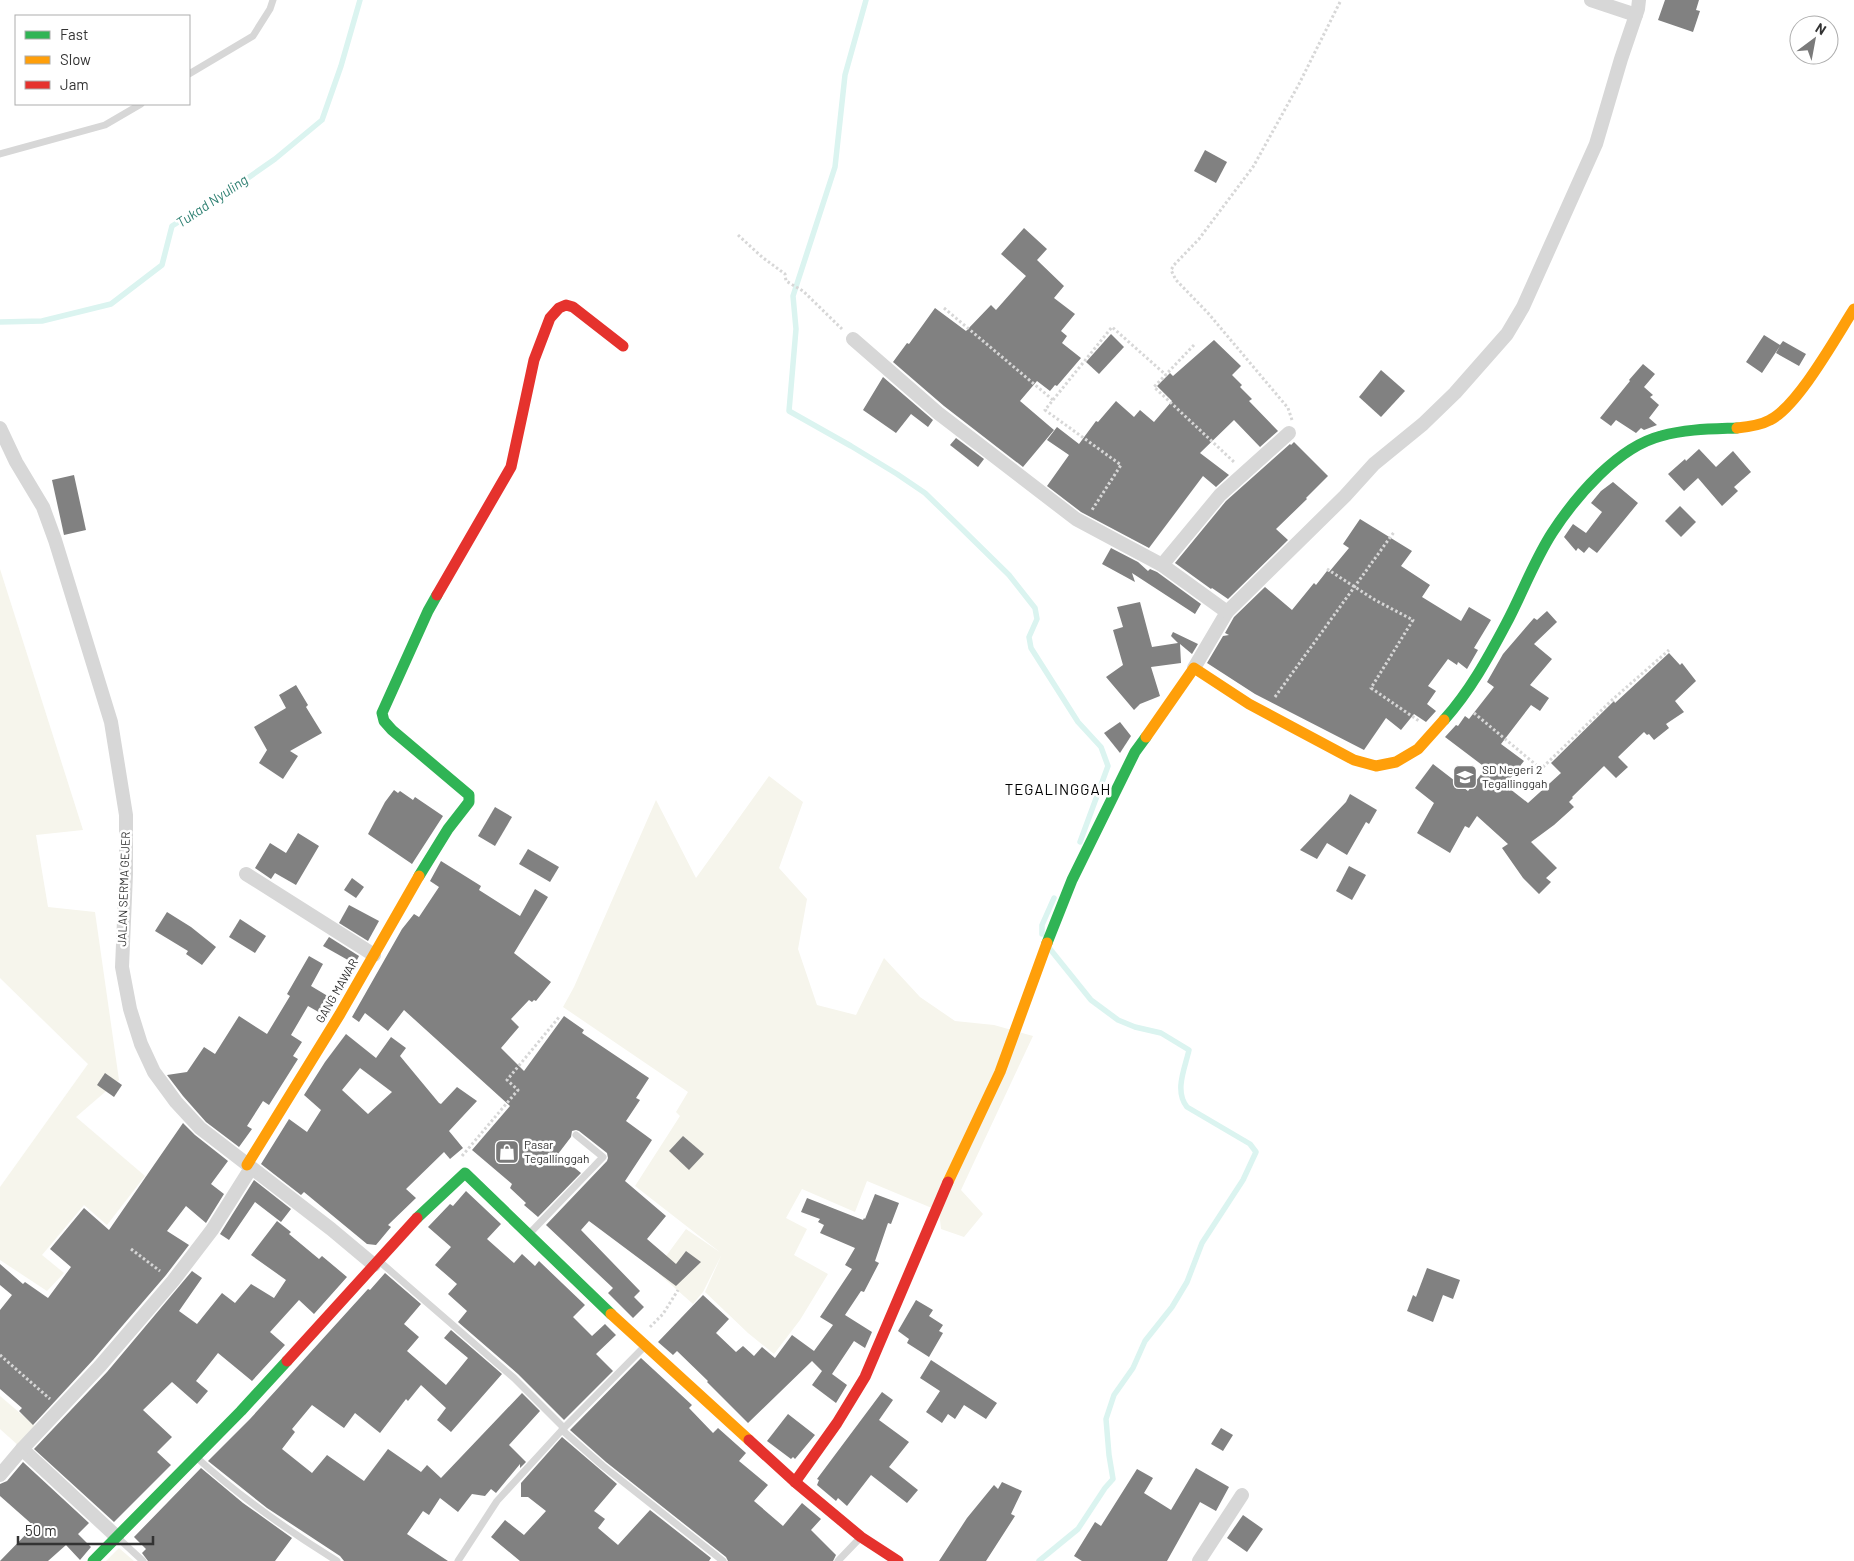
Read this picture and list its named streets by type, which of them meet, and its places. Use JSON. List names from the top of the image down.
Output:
{
  "streets": {
    "street": ["JALAN SERMA GEJER", "GANG MAWAR"]
  },
  "crossings": [
    ["JALAN SERMA GEJER", "GANG MAWAR"]
  ],
  "districts": ["TEGALINGGAH"],
  "water": ["Tukad Nyuling"],
  "places": {
    "school or university": ["SD Negeri 2 Tegallinggah"],
    "shop": ["Pasar Tegallinggah"]
  },
  "legend": ["Fast", "Slow", "Jam"],
  "scale_bar": "50 m",
  "north": "top right"
}
